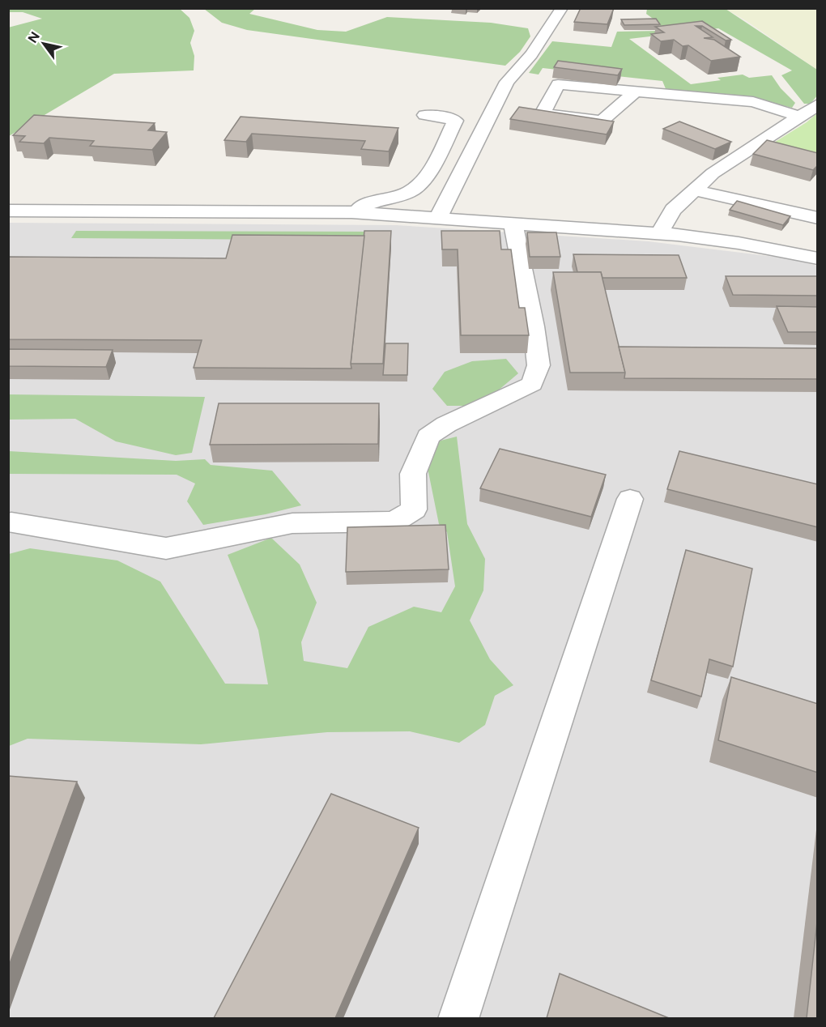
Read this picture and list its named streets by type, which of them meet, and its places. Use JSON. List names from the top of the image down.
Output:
{
  "north": "top left"
}
